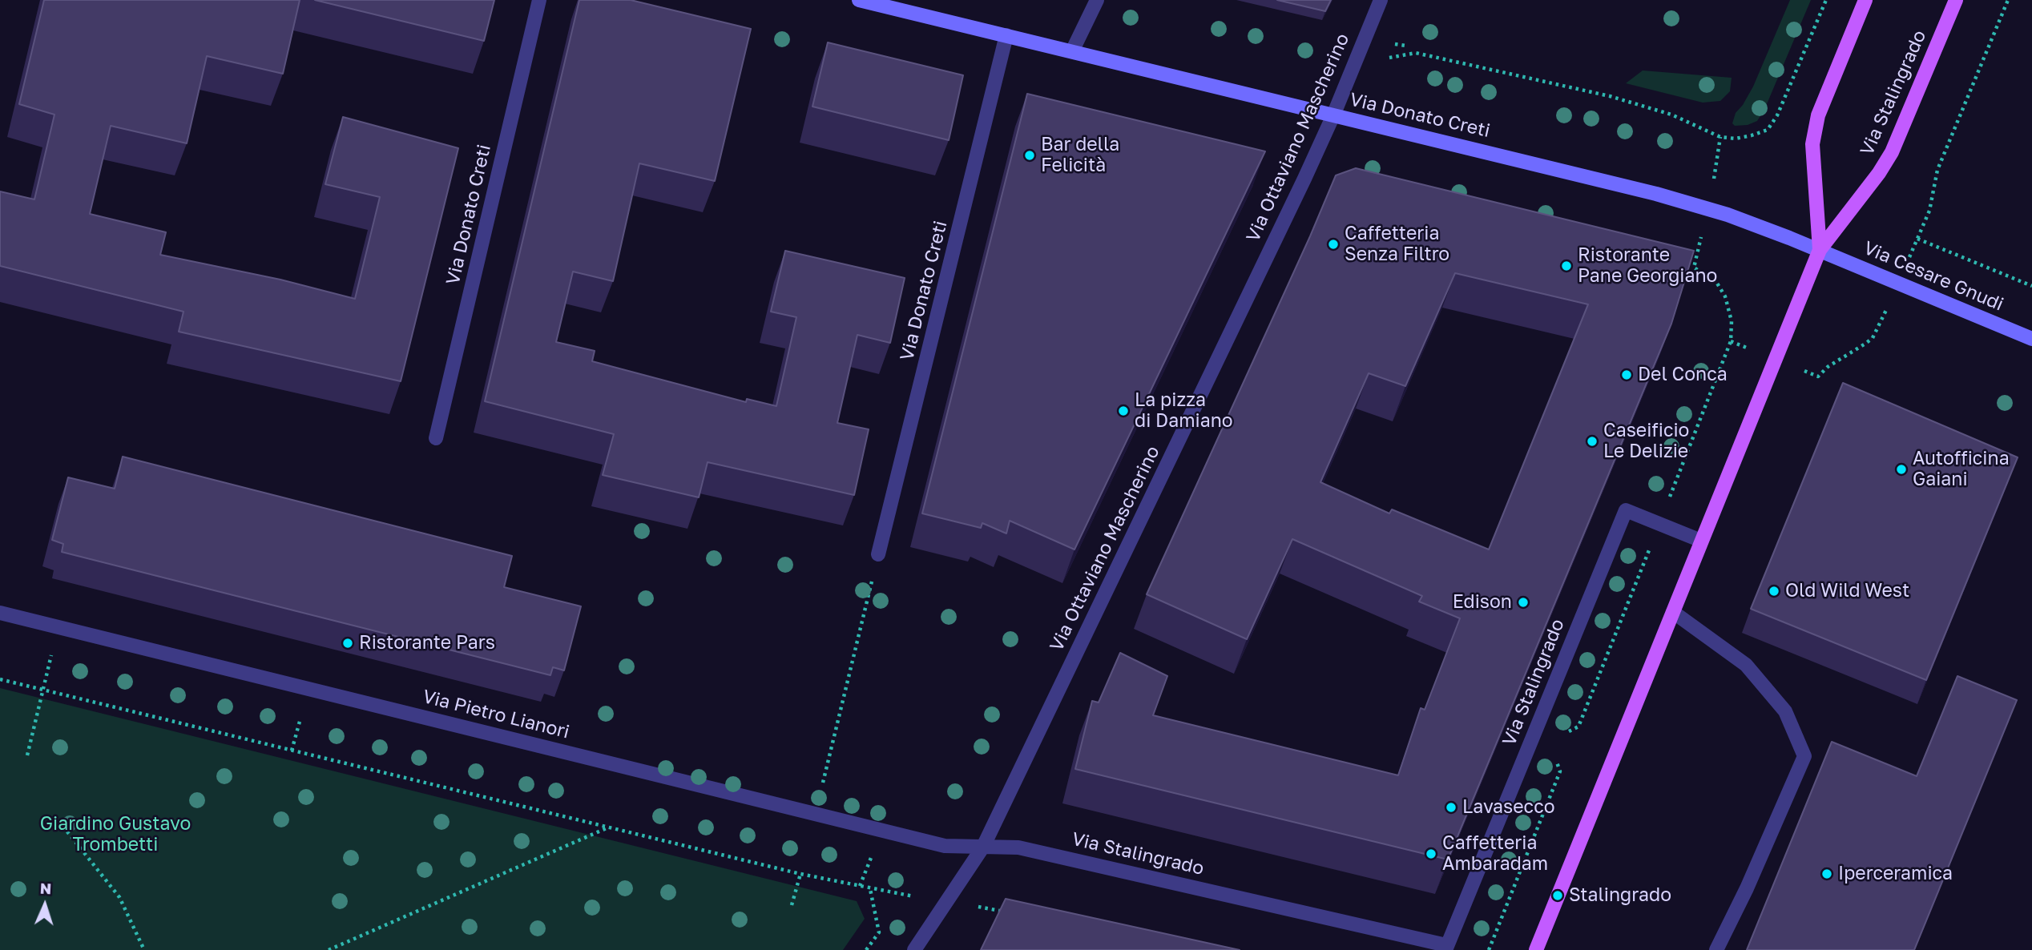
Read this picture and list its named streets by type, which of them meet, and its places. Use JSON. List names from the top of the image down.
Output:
{
  "streets": {
    "main road": ["Via Stalingrado", "Via Donato Creti", "Via Cesare Gnudi"],
    "street": ["Via Ottaviano Mascherino", "Via Pietro Lianori"]
  },
  "crossings": [
    ["Via Stalingrado", "Via Donato Creti"],
    ["Via Stalingrado", "Via Ottaviano Mascherino"],
    ["Via Stalingrado", "Via Cesare Gnudi"],
    ["Via Stalingrado", "Via Pietro Lianori"],
    ["Via Donato Creti", "Via Ottaviano Mascherino"],
    ["Via Donato Creti", "Via Cesare Gnudi"],
    ["Via Ottaviano Mascherino", "Via Pietro Lianori"]
  ],
  "parks": ["Giardino Gustavo Trombetti"],
  "places": [
    "Bar della Felicità",
    "Caffetteria Senza Filtro",
    "Ristorante Pane Georgiano",
    "Del Conca",
    "La pizza di Damiano",
    "Caseificio Le Delizie",
    "Autofficina Gaiani",
    "Old Wild West",
    "Edison",
    "Ristorante Pars",
    "Lavasecco",
    "Caffetteria Ambaradam",
    "Iperceramica",
    "Stalingrado"
  ],
  "north": "top"
}
